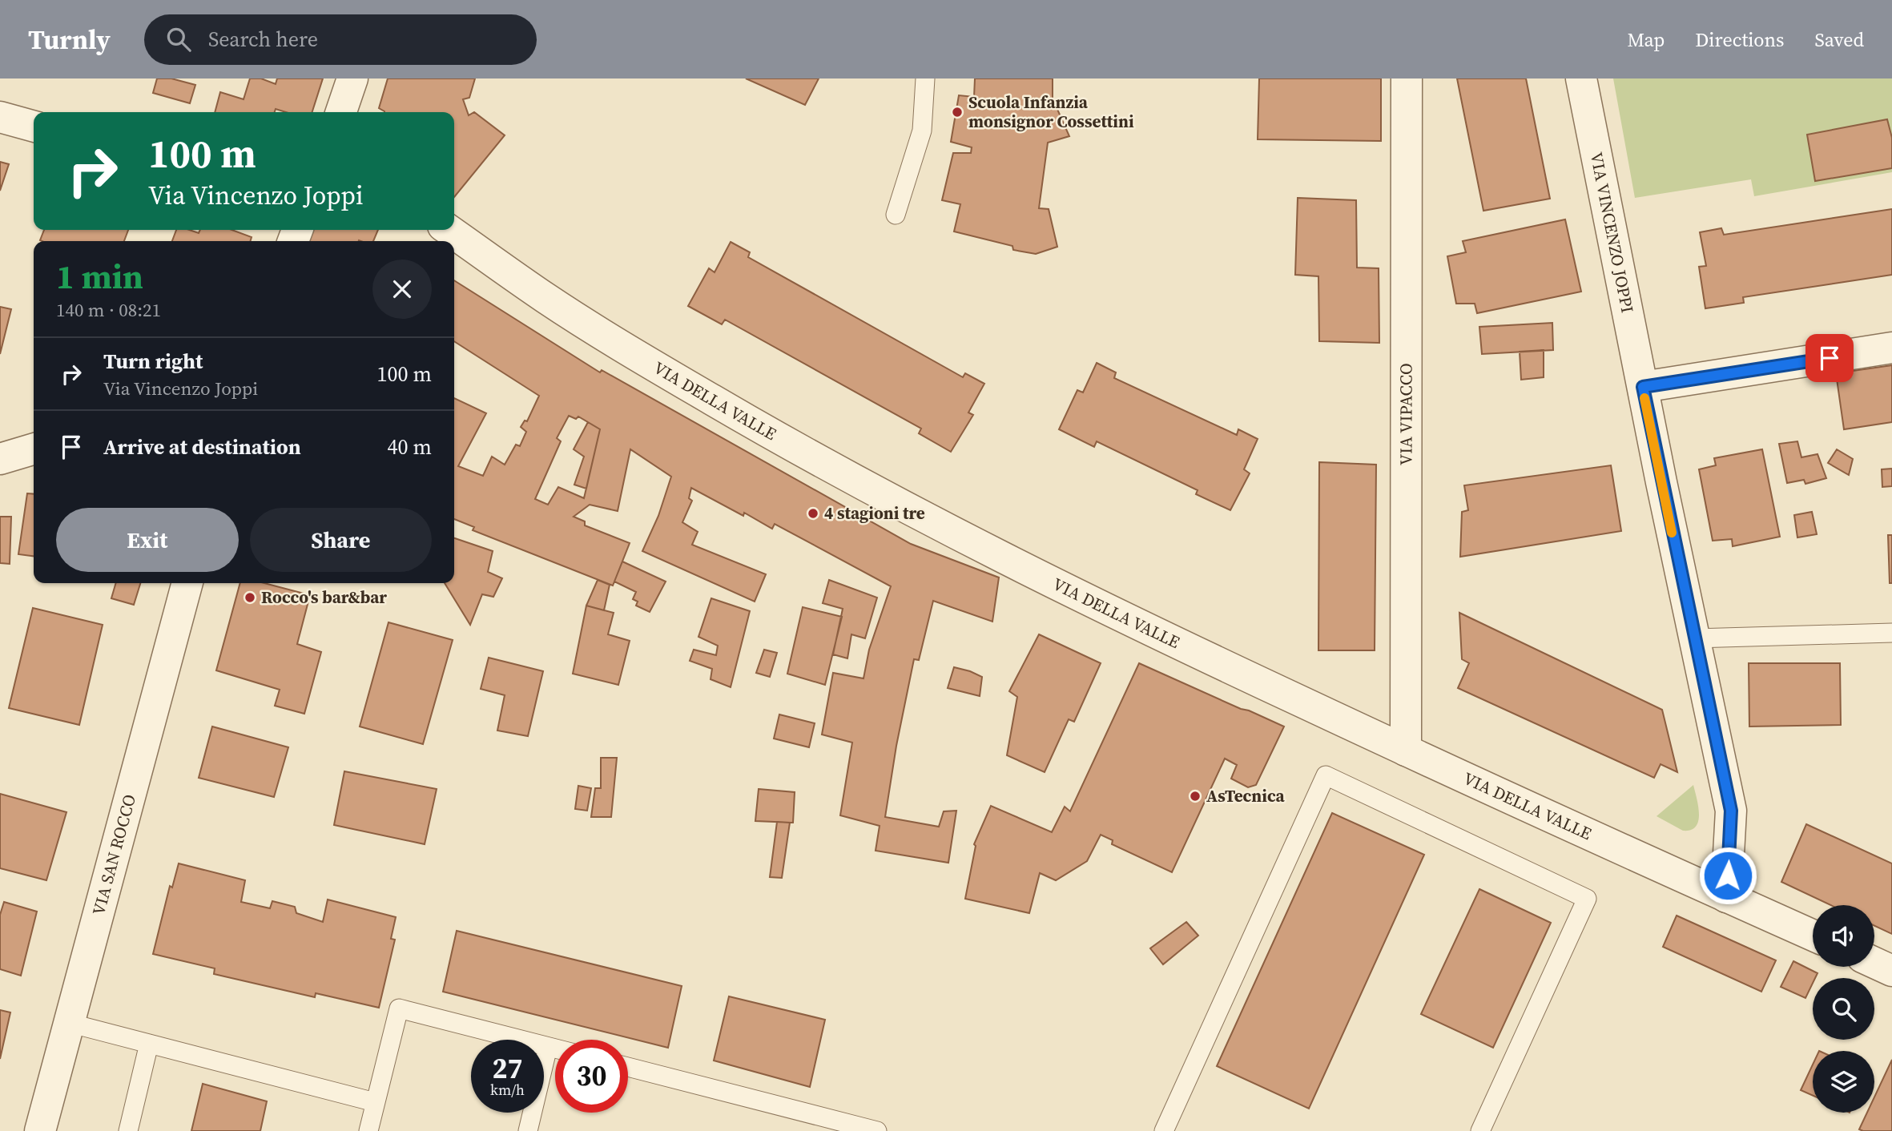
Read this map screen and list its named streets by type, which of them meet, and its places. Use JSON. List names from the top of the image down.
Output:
{
  "streets": {
    "street": [
      "VIA VINCENZO JOPPI",
      "VIA DELLA VALLE",
      "VIA VIPACCO",
      "VIA SAN ROCCO"
    ]
  },
  "crossings": [
    ["VIA VINCENZO JOPPI", "VIA DELLA VALLE"],
    ["VIA DELLA VALLE", "VIA VIPACCO"]
  ],
  "places": [
    "Scuola Infanzia monsignor Cossettini",
    "4 stagioni tre",
    "Rocco's bar&bar",
    "AsTecnica"
  ],
  "page": {
    "header": "Turnly",
    "search": "Search here",
    "nav": ["Map", "Directions", "Saved"],
    "turn": ["100 m", "Via Vincenzo Joppi"],
    "heading": ["1 min", "140 m · 08:21"],
    "list": [
      {
        "name": "Turn right",
        "note": "Via Vincenzo Joppi",
        "value": "100 m"
      },
      {
        "name": "Arrive at destination",
        "value": "40 m"
      }
    ],
    "buttons": ["Exit", "Share"],
    "speed": "27 km/h",
    "limit": "30"
  }
}
